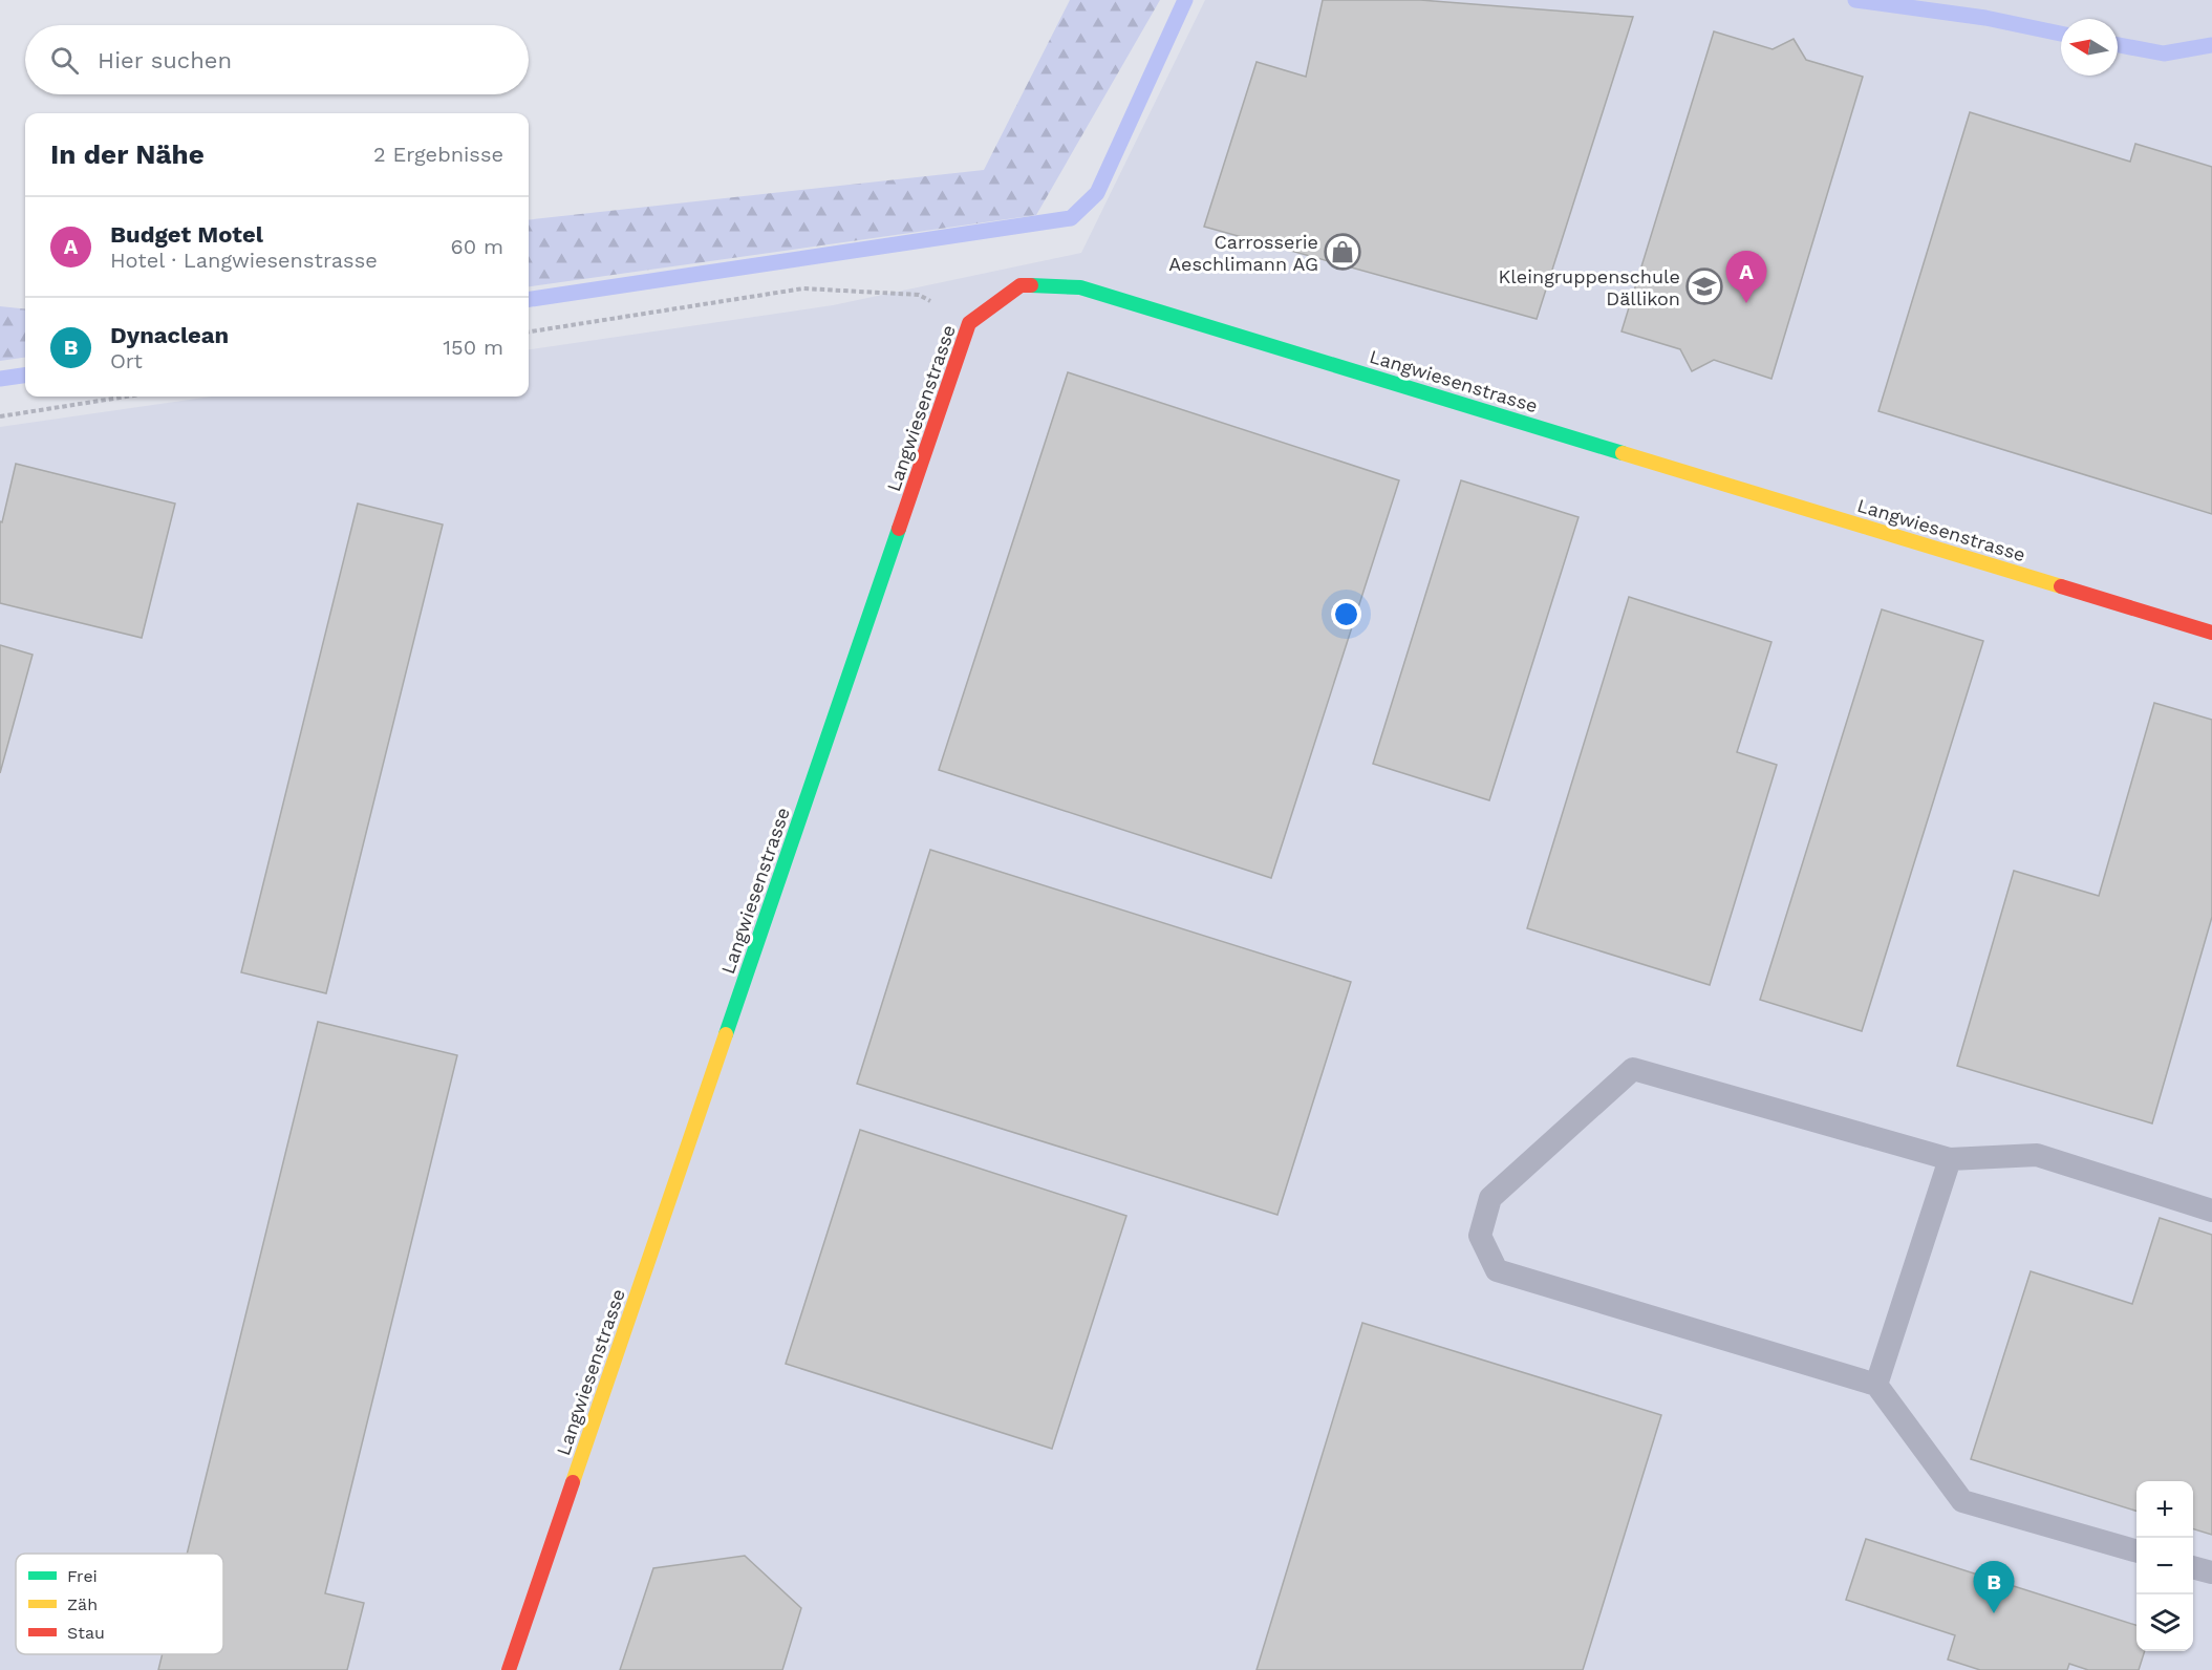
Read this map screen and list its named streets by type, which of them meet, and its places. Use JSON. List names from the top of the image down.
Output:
{
  "streets": {
    "street": ["Langwiesenstrasse"]
  },
  "places": {
    "shop": ["Carrosserie Aeschlimann AG"],
    "school or university": ["Kleingruppenschule Dällikon"]
  },
  "legend": ["Frei", "Zäh", "Stau"],
  "north": "left",
  "page": {
    "search": "Hier suchen",
    "heading": ["In der Nähe", "2 Ergebnisse"],
    "list": [
      {
        "mark": "A",
        "name": "Budget Motel",
        "note": "Hotel · Langwiesenstrasse",
        "value": "60 m"
      },
      {
        "mark": "B",
        "name": "Dynaclean",
        "note": "Ort",
        "value": "150 m"
      }
    ],
    "pins": ["A", "B"],
    "map_buttons": ["+", "−"]
  }
}
